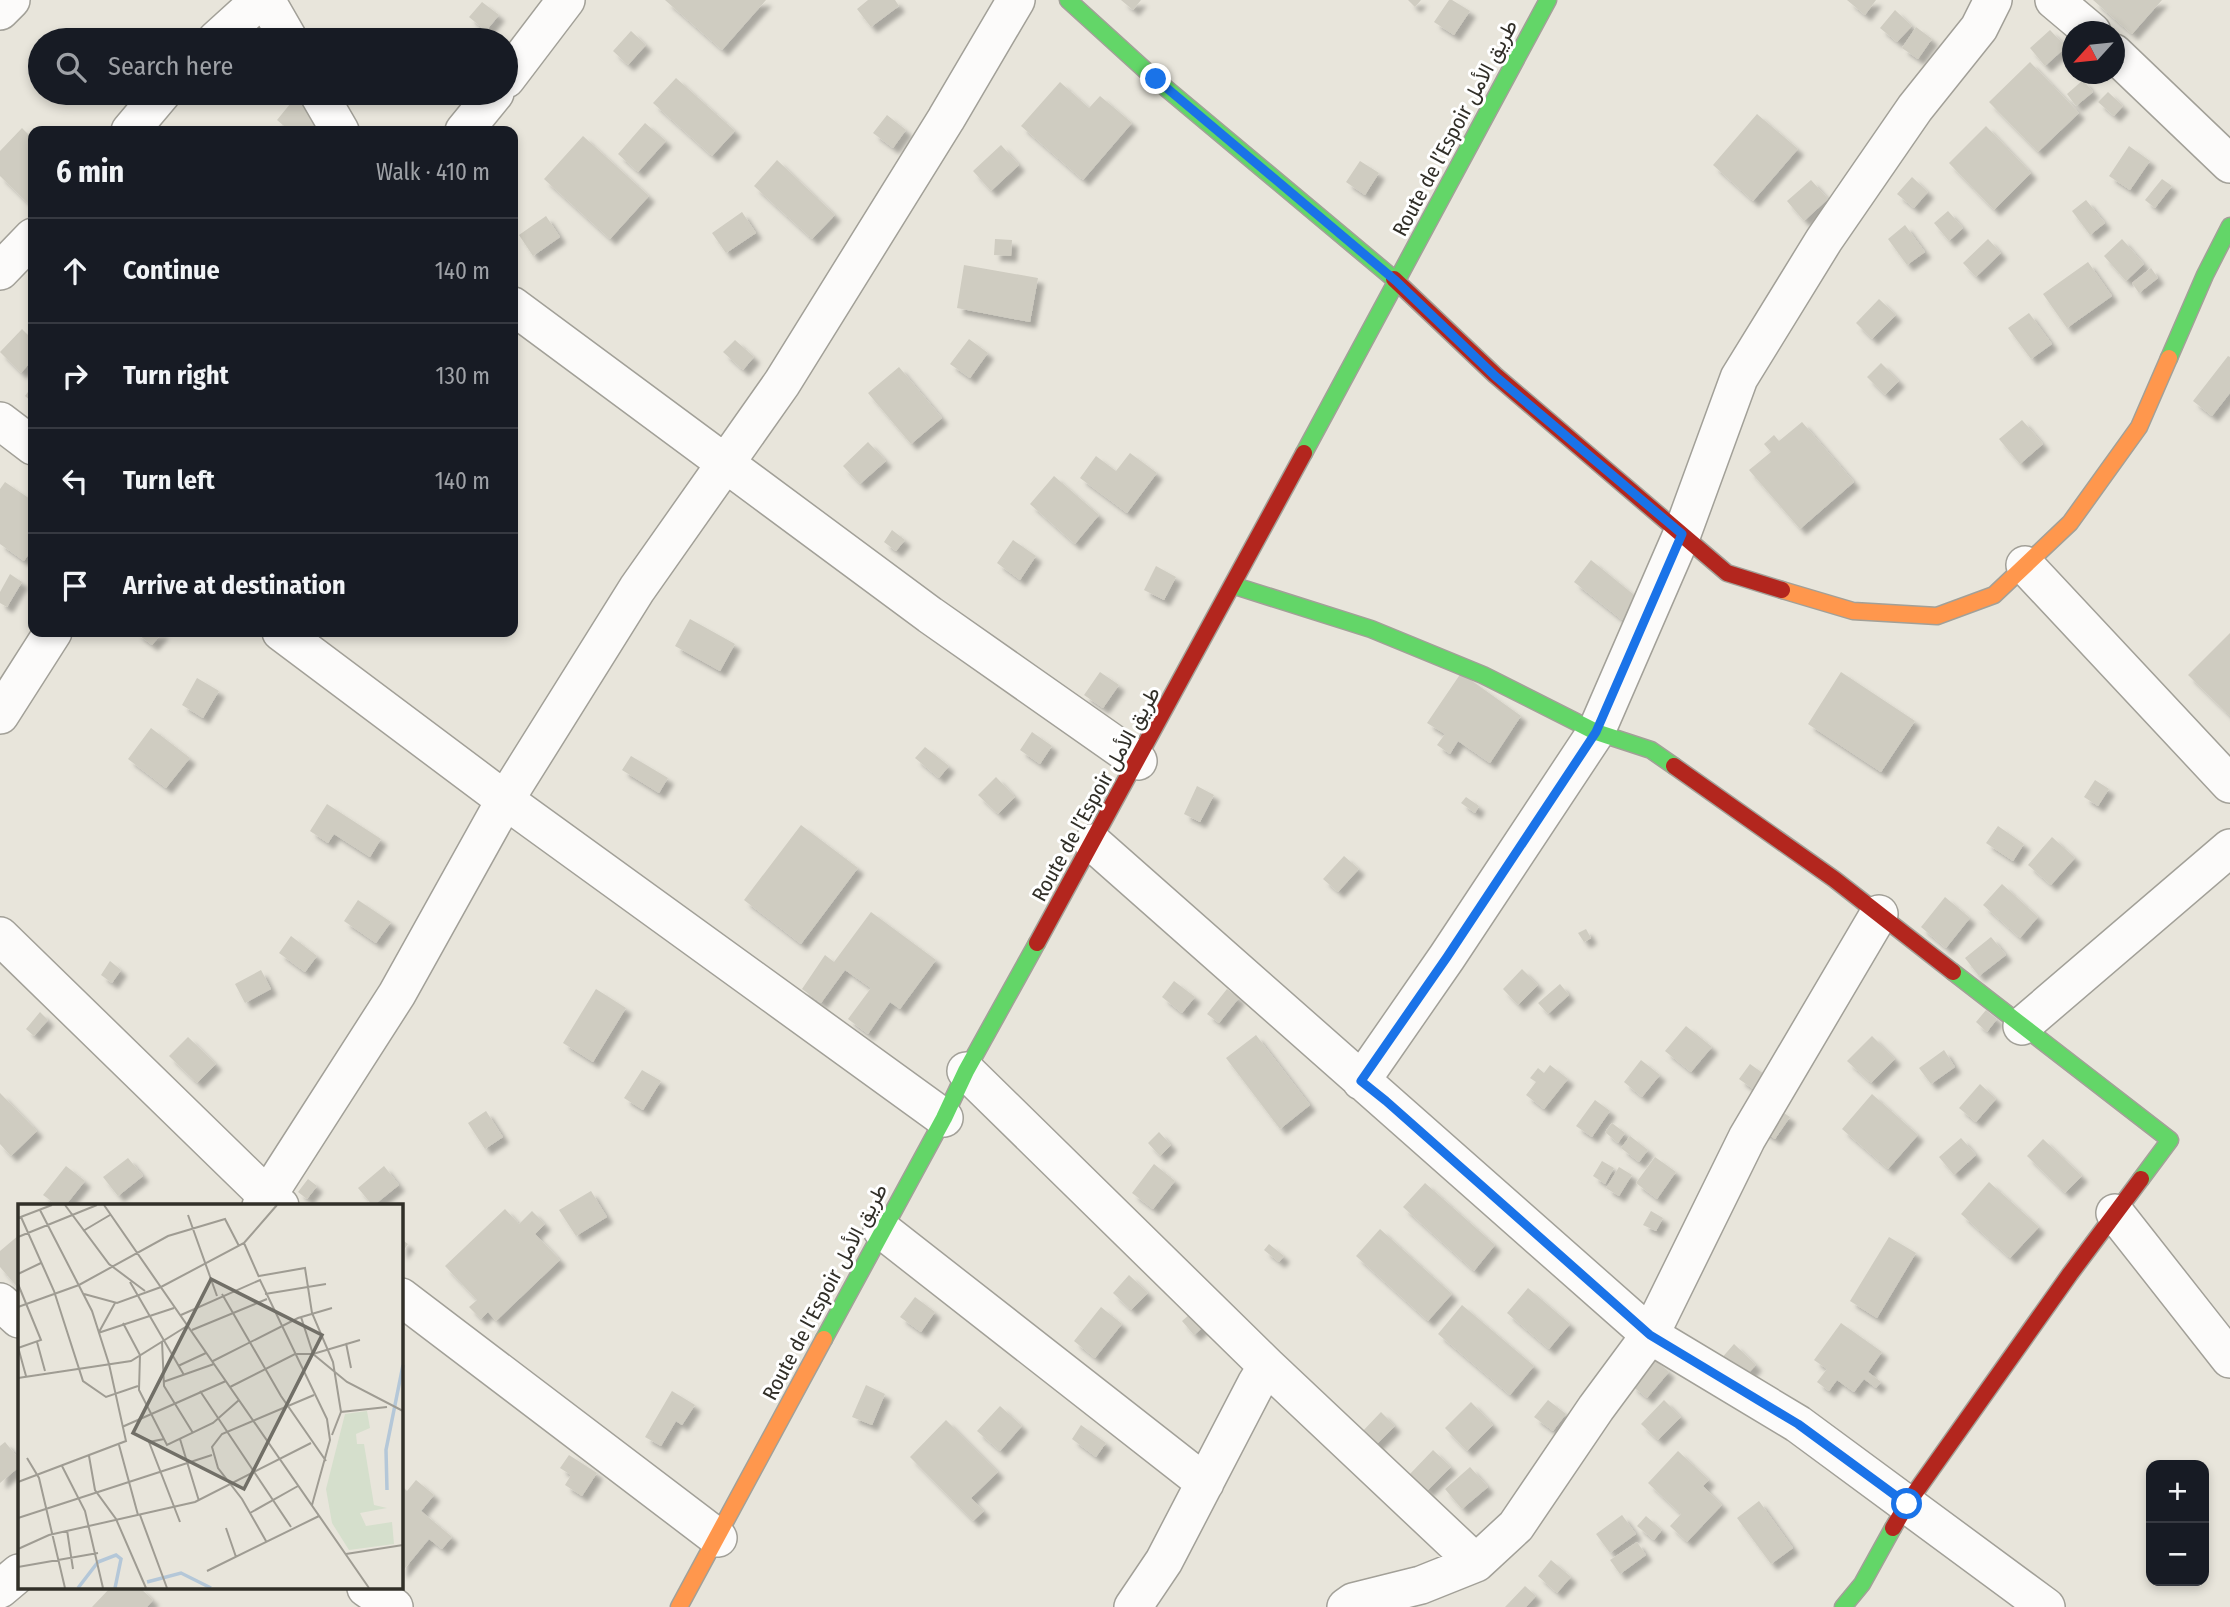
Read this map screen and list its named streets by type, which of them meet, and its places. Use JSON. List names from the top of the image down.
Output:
{
  "streets": {
    "main road": ["Route de l’Espoir طريق الأمل"]
  },
  "north": "bottom left",
  "page": {
    "search": "Search here",
    "heading": ["6 min", "Walk · 410 m"],
    "list": [
      ["Continue", "140 m"],
      ["Turn right", "130 m"],
      ["Turn left", "140 m"],
      "Arrive at destination"
    ],
    "map_buttons": ["+", "−"]
  }
}
